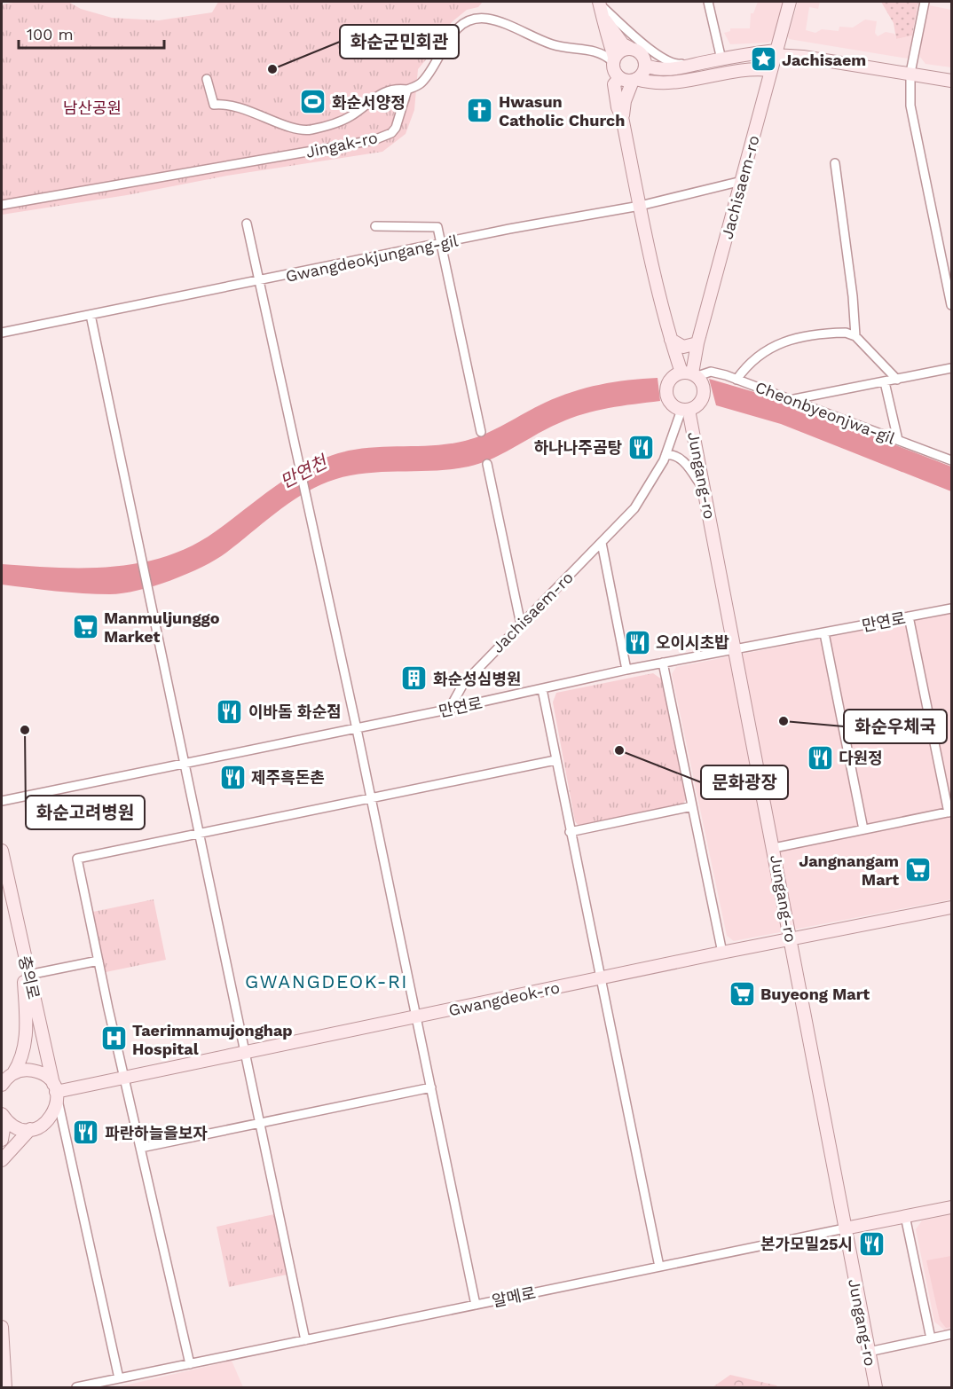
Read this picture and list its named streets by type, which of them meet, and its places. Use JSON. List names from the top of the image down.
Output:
{
  "streets": {
    "street": [
      "Jingak-ro",
      "Jachisaem-ro",
      "Gwangdeokjungang-gil",
      "Cheonbyeonjwa-gil",
      "Jungang-ro",
      "만연로",
      "충의로",
      "Gwangdeok-ro",
      "알메로"
    ]
  },
  "crossings": [
    ["Jachisaem-ro", "Gwangdeokjungang-gil"],
    ["Jachisaem-ro", "Cheonbyeonjwa-gil"],
    ["Jachisaem-ro", "Jungang-ro"],
    ["Jachisaem-ro", "만연로"],
    ["Cheonbyeonjwa-gil", "Jungang-ro"],
    ["Jungang-ro", "만연로"],
    ["Jungang-ro", "Gwangdeok-ro"],
    ["Jungang-ro", "알메로"],
    ["충의로", "Gwangdeok-ro"]
  ],
  "districts": ["GWANGDEOK-RI"],
  "water": ["만연천"],
  "parks": ["남산공원"],
  "places": {
    "place": ["Jachisaem"],
    "other": [
      "화순군민회관",
      "화순우체국",
      "화순고려병원",
      "문화광장"
    ],
    "sports": ["화순서양정"],
    "church": ["Hwasun Catholic Church"],
    "restaurant": [
      "하나나주곰탕",
      "오이시초밥",
      "이바돔 화순점",
      "다원정",
      "제주흑돈촌",
      "파란하늘을보자",
      "본가모밀25시"
    ],
    "supermarket": ["Manmuljunggo Market", "Jangnangam Mart", "Buyeong Mart"],
    "building": ["화순성심병원"],
    "hospital": ["Taerimnamujonghap Hospital"]
  },
  "scale_bar": "100 m"
}
